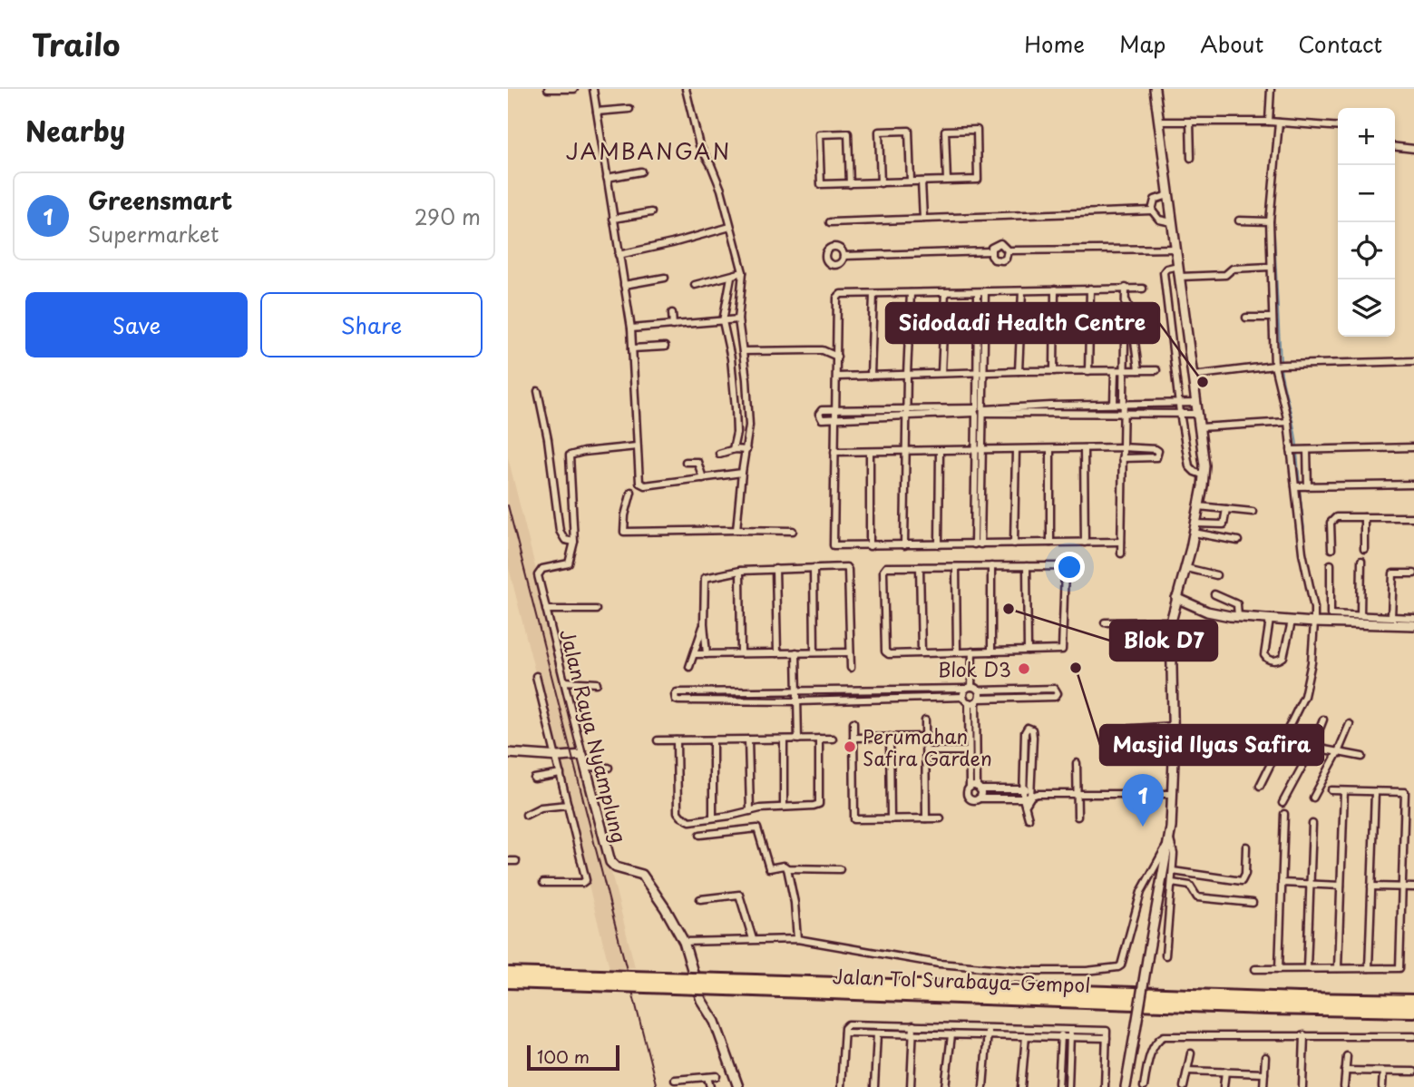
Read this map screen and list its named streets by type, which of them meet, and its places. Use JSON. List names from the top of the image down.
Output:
{
  "streets": {
    "highway": ["Jalan Tol Surabaya–Gempol"],
    "street": ["Jalan Raya Nyamplung"]
  },
  "districts": ["JAMBANGAN"],
  "places": [
    "Sidodadi Health Centre",
    "Blok D7",
    "Masjid Ilyas Safira",
    "Blok D3",
    "Perumahan Safira Garden"
  ],
  "scale_bar": "100 m",
  "page": {
    "header": "Trailo",
    "nav": [
      "Home",
      "Map",
      "About",
      "Contact"
    ],
    "heading": "Nearby",
    "map_buttons": ["+", "−"],
    "list": [
      {
        "mark": "1",
        "name": "Greensmart",
        "note": "Supermarket",
        "value": "290 m"
      }
    ],
    "buttons": ["Save", "Share"],
    "pins": "1",
    "scale": "100 m"
  }
}
